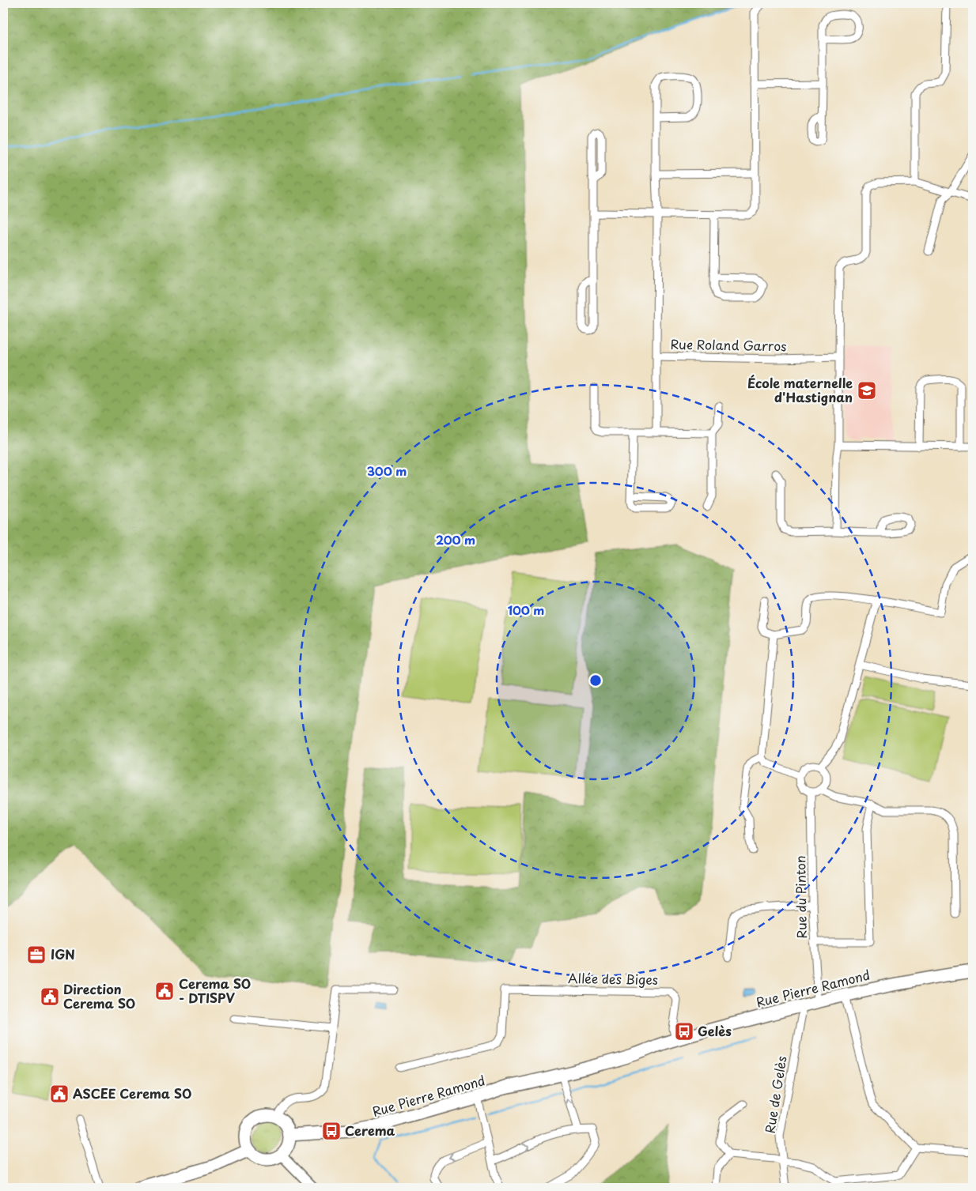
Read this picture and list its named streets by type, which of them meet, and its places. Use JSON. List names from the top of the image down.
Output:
{
  "streets": {
    "main road": ["Rue Pierre Ramond"],
    "street": [
      "Rue Roland Garros",
      "Rue du Pinton",
      "Allée des Biges",
      "Rue de Gelès"
    ]
  },
  "crossings": [
    ["Rue du Pinton", "Rue Pierre Ramond"],
    ["Allée des Biges", "Rue Pierre Ramond"],
    ["Rue Pierre Ramond", "Rue de Gelès"]
  ],
  "places": {
    "school or university": ["École maternelle d'Hastignan"],
    "office": ["IGN"],
    "public building": ["Cerema SO - DTISPV", "Direction Cerema SO", "ASCEE Cerema SO"],
    "bus stop": ["Gelès", "Cerema"]
  },
  "rings": ["300 m", "200 m", "100 m"]
}
